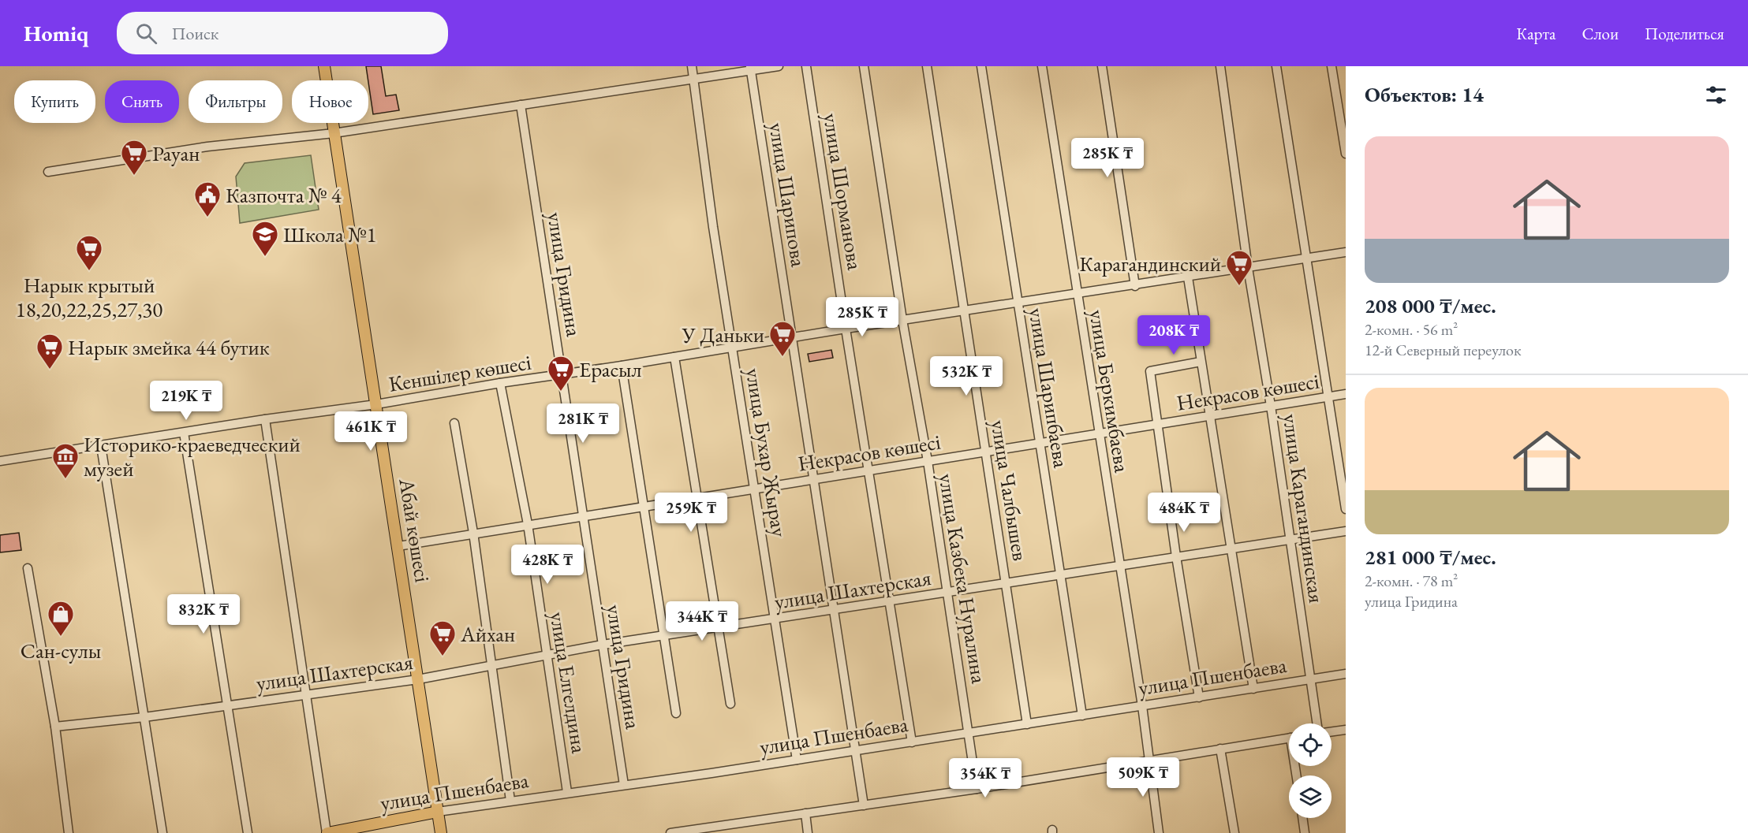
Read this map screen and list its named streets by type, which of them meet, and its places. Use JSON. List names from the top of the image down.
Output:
{
  "streets": {
    "main road": ["Абай көшесі", "улица Пшенбаева"],
    "street": [
      "улица Шорманова",
      "улица Шарипова",
      "улица Гридина",
      "Кеншілер көшесі",
      "улица Шарипбаева",
      "улица Беркимбаева",
      "Некрасов көшесі",
      "улица Бухар Жырау",
      "улица Чалбышев",
      "улица Карагандинская",
      "улица Казбека Нуралина",
      "улица Шахтерская",
      "улица Елгелдина"
    ]
  },
  "crossings": [
    ["улица Шорманова", "Кеншілер көшесі"],
    ["улица Шорманова", "Некрасов көшесі"],
    ["улица Шорманова", "улица Шахтерская"],
    ["улица Шорманова", "улица Пшенбаева"],
    ["улица Шарипова", "Кеншілер көшесі"],
    ["улица Шарипова", "Некрасов көшесі"],
    ["улица Шарипова", "улица Шахтерская"],
    ["улица Шарипова", "улица Пшенбаева"],
    ["улица Гридина", "Кеншілер көшесі"],
    ["улица Гридина", "Некрасов көшесі"],
    ["улица Гридина", "улица Шахтерская"],
    ["улица Гридина", "улица Пшенбаева"],
    ["Кеншілер көшесі", "улица Шарипбаева"],
    ["Кеншілер көшесі", "улица Беркимбаева"],
    ["Кеншілер көшесі", "улица Бухар Жырау"],
    ["Кеншілер көшесі", "улица Чалбышев"],
    ["Кеншілер көшесі", "улица Карагандинская"],
    ["Кеншілер көшесі", "Абай көшесі"],
    ["Кеншілер көшесі", "улица Казбека Нуралина"],
    ["Кеншілер көшесі", "улица Елгелдина"],
    ["улица Шарипбаева", "Некрасов көшесі"],
    ["улица Шарипбаева", "улица Шахтерская"],
    ["улица Шарипбаева", "улица Пшенбаева"],
    ["улица Беркимбаева", "Некрасов көшесі"],
    ["улица Беркимбаева", "улица Шахтерская"],
    ["улица Беркимбаева", "улица Пшенбаева"],
    ["Некрасов көшесі", "улица Бухар Жырау"],
    ["Некрасов көшесі", "улица Чалбышев"],
    ["Некрасов көшесі", "улица Карагандинская"],
    ["Некрасов көшесі", "Абай көшесі"],
    ["Некрасов көшесі", "улица Казбека Нуралина"],
    ["Некрасов көшесі", "улица Елгелдина"],
    ["улица Бухар Жырау", "улица Шахтерская"],
    ["улица Бухар Жырау", "улица Пшенбаева"],
    ["улица Чалбышев", "улица Шахтерская"],
    ["улица Чалбышев", "улица Пшенбаева"],
    ["улица Карагандинская", "улица Шахтерская"],
    ["улица Карагандинская", "улица Пшенбаева"],
    ["Абай көшесі", "улица Шахтерская"],
    ["Абай көшесі", "улица Пшенбаева"],
    ["улица Казбека Нуралина", "улица Шахтерская"],
    ["улица Казбека Нуралина", "улица Пшенбаева"],
    ["улица Шахтерская", "улица Елгелдина"],
    ["улица Пшенбаева", "улица Елгелдина"]
  ],
  "places": {
    "supermarket": [
      "Рауан",
      "Нарык крытый 18,20,22,25,27,30",
      "Карагандинский",
      "У Даньки",
      "Нарык змейка 44 бутик",
      "Ерасыл",
      "Айхан"
    ],
    "public building": ["Казпочта № 4"],
    "school or university": ["Школа №1"],
    "museum": ["Историко-краеведческий музей"],
    "shop": ["Сан-сулы"]
  },
  "page": {
    "header": "Homiq",
    "search": "Поиск",
    "nav": ["Карта", "Слои", "Поделиться"],
    "heading": "Объектов: 14",
    "chip": [
      "Купить",
      "Снять",
      "Фильтры",
      "Новое"
    ],
    "list": [
      {
        "name": "208 000 ₸/мес.",
        "note": "2-комн. · 56 m² · 12-й Северный переулок"
      },
      {
        "name": "281 000 ₸/мес.",
        "note": "2-комн. · 78 m² · улица Гридина"
      }
    ],
    "price": [
      "285K ₸",
      "285K ₸",
      "208K ₸",
      "532K ₸",
      "219K ₸",
      "281K ₸",
      "461K ₸",
      "259K ₸",
      "484K ₸",
      "428K ₸",
      "832K ₸",
      "344K ₸",
      "509K ₸",
      "354K ₸"
    ]
  }
}
